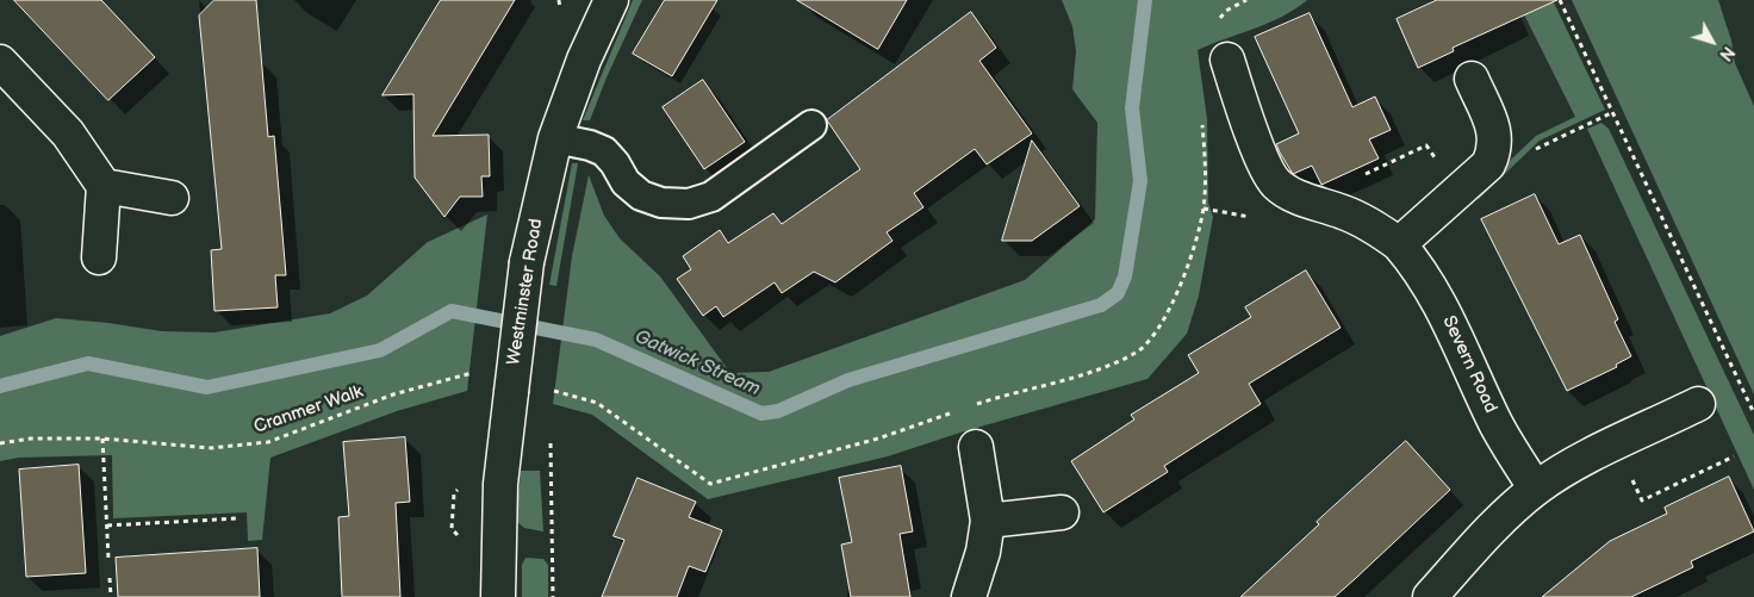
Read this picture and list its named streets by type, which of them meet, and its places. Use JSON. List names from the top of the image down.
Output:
{
  "streets": {
    "street": ["Westminster Road", "Severn Road"],
    "path": ["Cranmer Walk"]
  },
  "water": ["Gatwick Stream"],
  "north": "bottom right"
}
